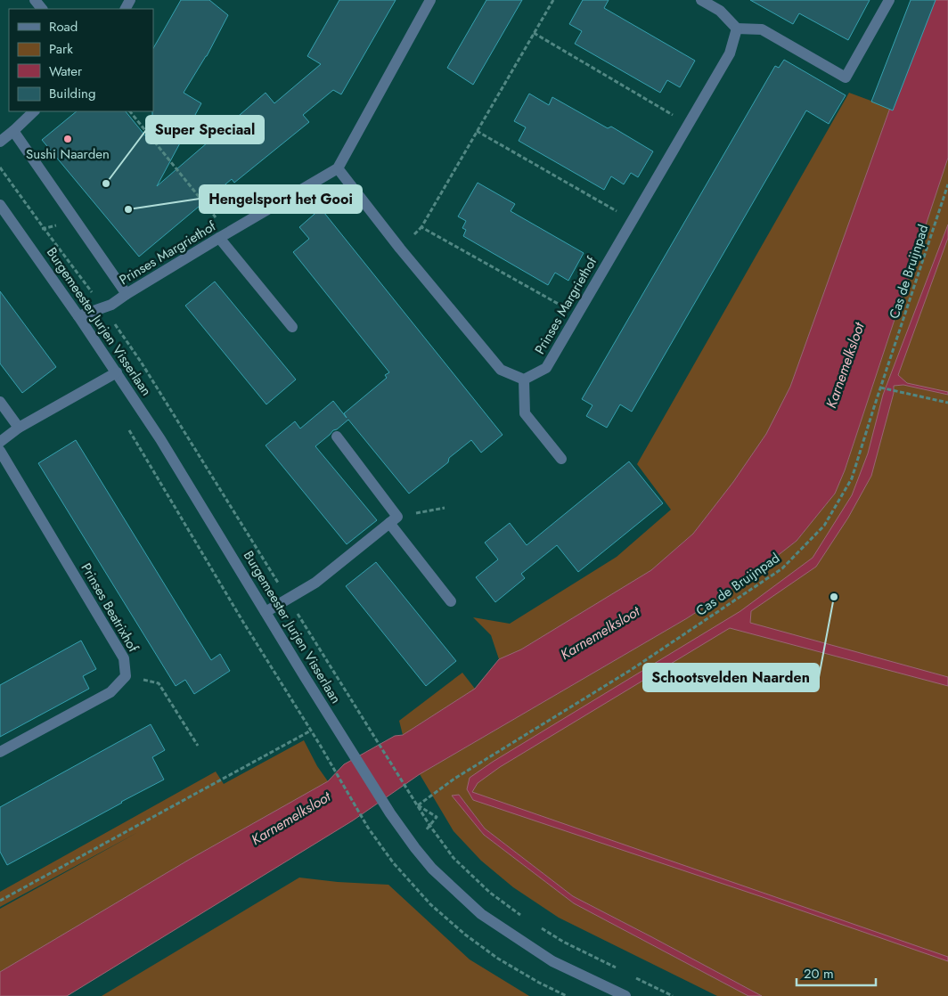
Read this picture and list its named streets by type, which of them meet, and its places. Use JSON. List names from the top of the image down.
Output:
{
  "streets": {
    "street": ["Prinses Margriethof", "Burgemeester Jurjen Visserlaan", "Prinses Beatrixhof"],
    "path": ["Cas de Bruijnpad"]
  },
  "crossings": [
    ["Prinses Margriethof", "Burgemeester Jurjen Visserlaan"]
  ],
  "water": ["Karnemelksloot"],
  "places": [
    "Sushi Naarden",
    "Super Speciaal",
    "Hengelsport het Gooi",
    "Schootsvelden Naarden"
  ],
  "legend": [
    "Road",
    "Park",
    "Water",
    "Building"
  ],
  "scale_bar": "20 m"
}
